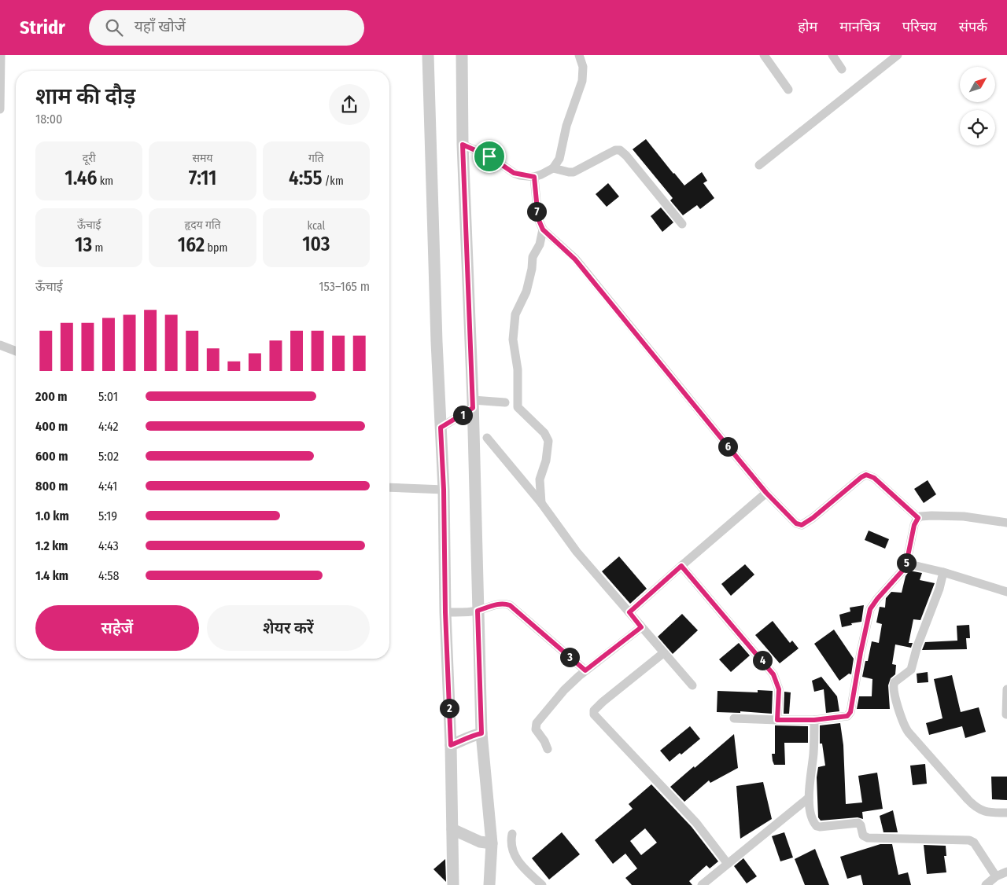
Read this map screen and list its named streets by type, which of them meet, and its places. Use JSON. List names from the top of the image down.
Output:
{
  "north": "top right",
  "page": {
    "header": "Stridr",
    "search": "यहाँ खोजें",
    "nav": [
      "होम",
      "मानचित्र",
      "परिचय",
      "संपर्क"
    ],
    "heading": ["शाम की दौड़", "18:00"],
    "stats": [
      ["दूरी", "1.46 km"],
      ["समय", "7:11"],
      ["गति", "4:55 /km"],
      ["ऊँचाई", "13 m"],
      ["हृदय गति", "162 bpm"],
      ["kcal", "103"]
    ],
    "pins": [
      "7",
      "1",
      "6",
      "5",
      "3",
      "4",
      "2"
    ],
    "chart": ["ऊँचाई", "153–165 m"],
    "list": [
      {
        "name": "200 m",
        "note": "5:01"
      },
      {
        "name": "400 m",
        "note": "4:42"
      },
      {
        "name": "600 m",
        "note": "5:02"
      },
      {
        "name": "800 m",
        "note": "4:41"
      },
      {
        "name": "1.0 km",
        "note": "5:19"
      },
      {
        "name": "1.2 km",
        "note": "4:43"
      },
      {
        "name": "1.4 km",
        "note": "4:58"
      }
    ],
    "buttons": ["सहेजें", "शेयर करें"]
  }
}
